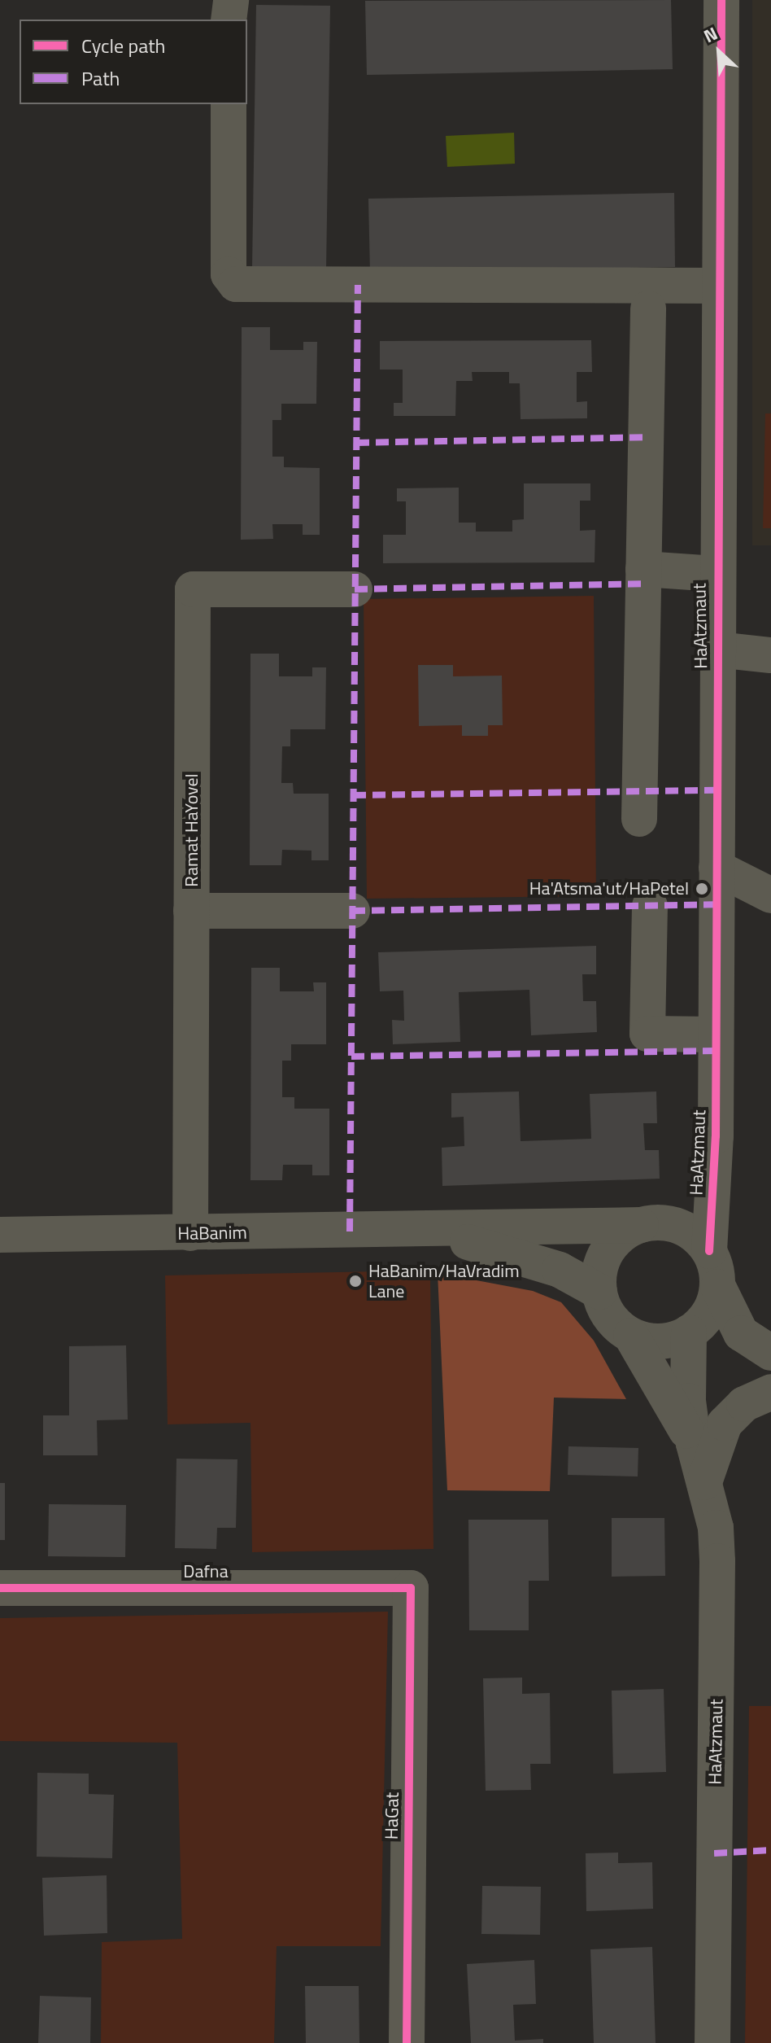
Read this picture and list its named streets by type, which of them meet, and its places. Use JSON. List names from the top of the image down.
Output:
{
  "streets": {
    "street": [
      "HaAtzmaut",
      "Ramat HaYovel",
      "HaBanim",
      "Dafna",
      "HaGat"
    ]
  },
  "crossings": [
    ["HaAtzmaut", "HaBanim"],
    ["Ramat HaYovel", "HaBanim"],
    ["Dafna", "HaGat"]
  ],
  "places": ["Ha'Atsma'ut/HaPetel", "HaBanim/HaVradim Lane"],
  "legend": ["Cycle path", "Path"],
  "north": "top left"
}
